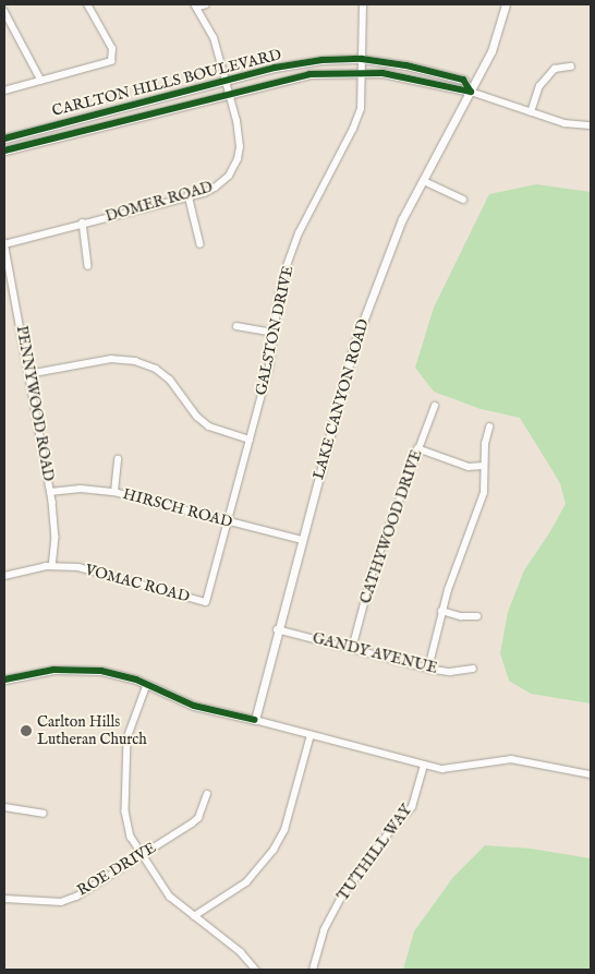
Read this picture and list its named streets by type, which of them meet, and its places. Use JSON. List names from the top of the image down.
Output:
{
  "streets": {
    "street": [
      "CARLTON HILLS BOULEVARD",
      "DOMER ROAD",
      "GALSTON DRIVE",
      "LAKE CANYON ROAD",
      "PENNYWOOD ROAD",
      "HIRSCH ROAD",
      "CATHYWOOD DRIVE",
      "VOMAC ROAD",
      "GANDY AVENUE",
      "TUTHILL WAY",
      "ROE DRIVE"
    ]
  },
  "crossings": [
    ["CARLTON HILLS BOULEVARD", "DOMER ROAD"],
    ["CARLTON HILLS BOULEVARD", "GALSTON DRIVE"],
    ["CARLTON HILLS BOULEVARD", "LAKE CANYON ROAD"],
    ["DOMER ROAD", "PENNYWOOD ROAD"],
    ["GALSTON DRIVE", "HIRSCH ROAD"],
    ["GALSTON DRIVE", "VOMAC ROAD"],
    ["LAKE CANYON ROAD", "HIRSCH ROAD"],
    ["LAKE CANYON ROAD", "GANDY AVENUE"],
    ["PENNYWOOD ROAD", "HIRSCH ROAD"],
    ["PENNYWOOD ROAD", "VOMAC ROAD"],
    ["CATHYWOOD DRIVE", "GANDY AVENUE"]
  ],
  "places": ["Carlton Hills Lutheran Church"]
}
